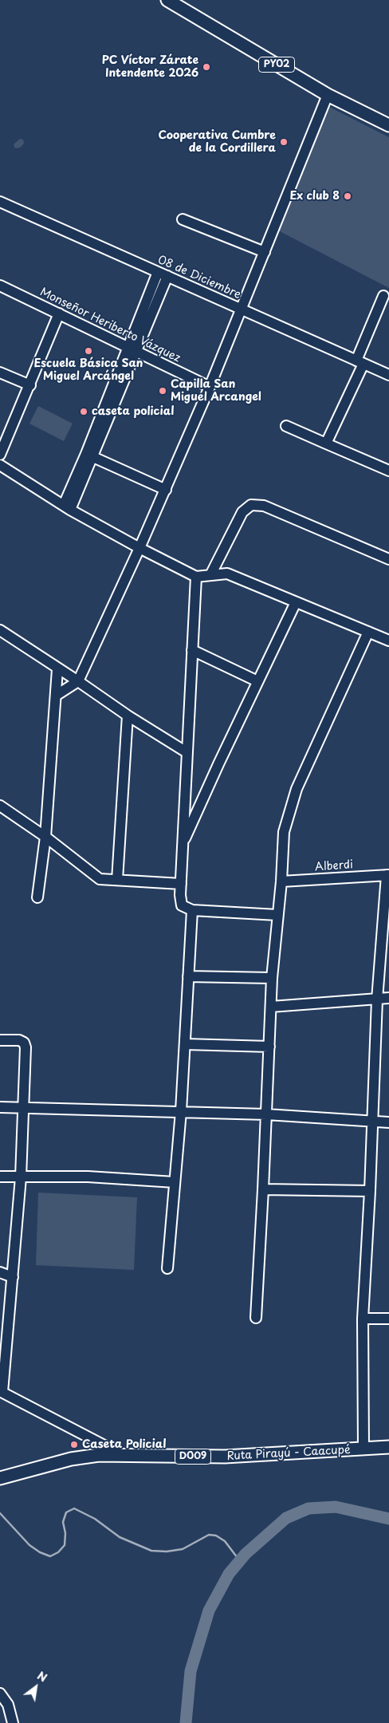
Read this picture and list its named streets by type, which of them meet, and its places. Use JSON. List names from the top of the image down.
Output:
{
  "streets": {
    "main road": ["PY02", "Ruta Pirayú - Caacupé", "D009"],
    "street": ["08 de Diciembre", "Monseñor Heriberto Vázquez", "Alberdi"]
  },
  "places": [
    "PC Víctor Zárate Intendente 2026",
    "Cooperativa Cumbre de la Cordillera",
    "Ex club 8",
    "Escuela Básica San Miguel Arcángel",
    "Capilla San Miguel Arcangel",
    "caseta policial",
    "Caseta Policial"
  ],
  "north": "top right"
}
